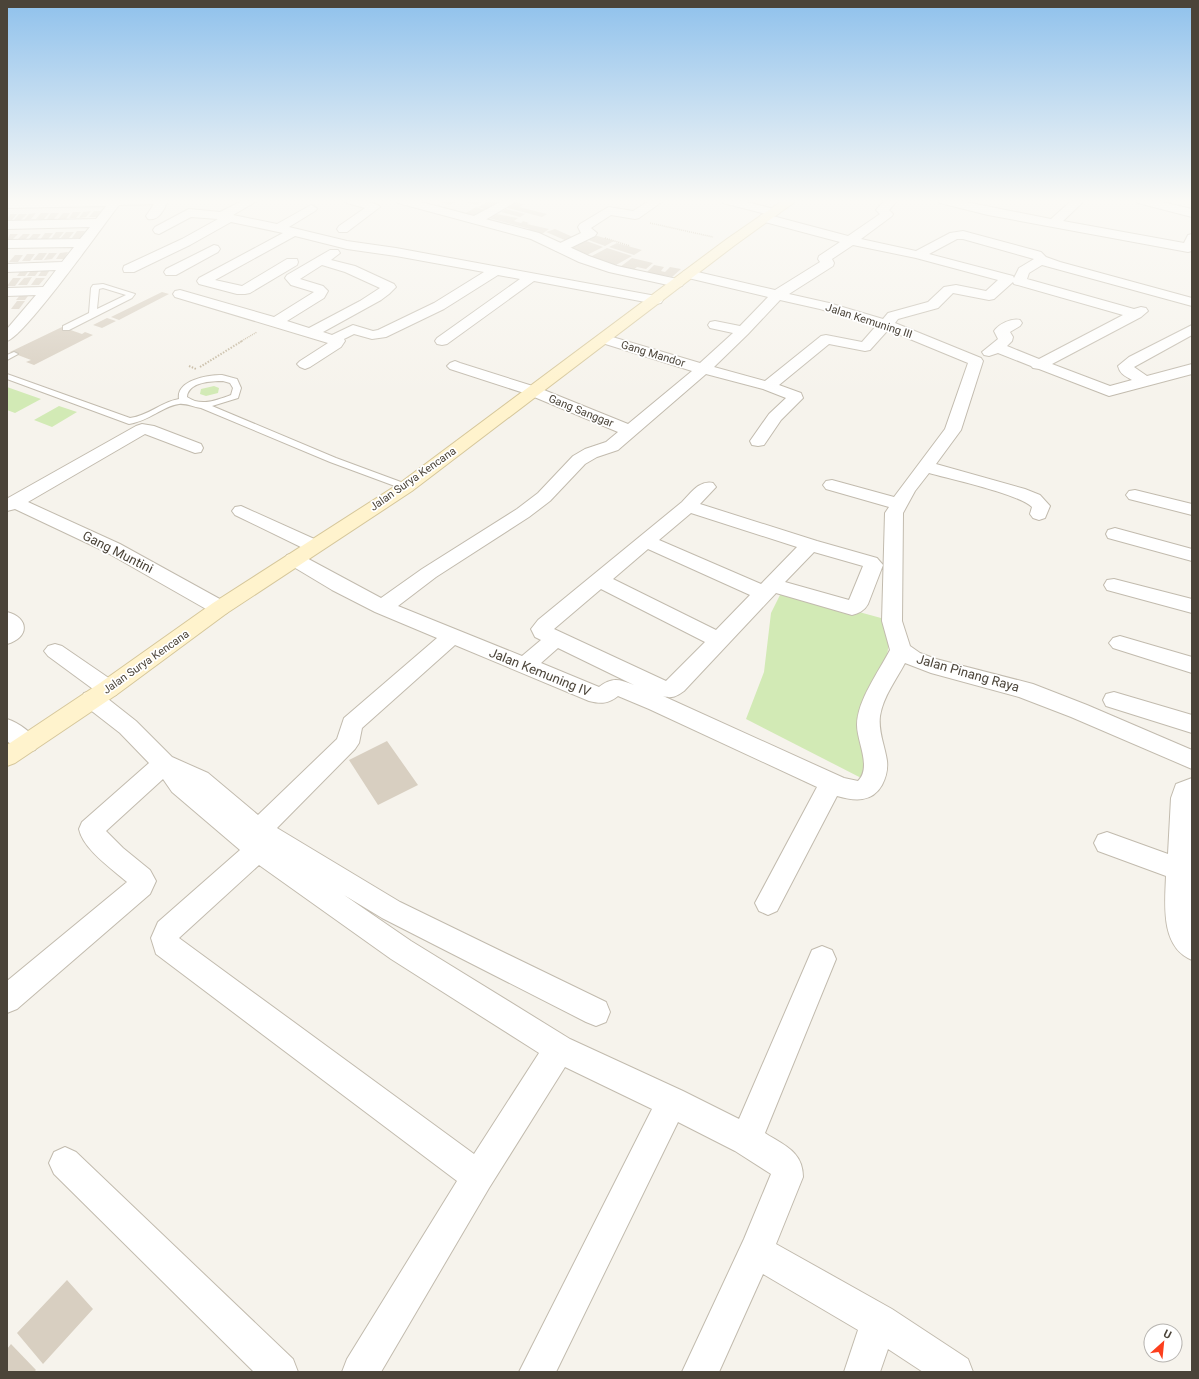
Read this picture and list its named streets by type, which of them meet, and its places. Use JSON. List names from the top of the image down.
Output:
{
  "streets": {
    "main road": ["Jalan Surya Kencana"],
    "street": [
      "Jalan Kemuning III",
      "Gang Mandor",
      "Gang Sanggar",
      "Gang Muntini",
      "Jalan Kemuning IV",
      "Jalan Pinang Raya"
    ]
  },
  "crossings": [
    ["Jalan Kemuning III", "Jalan Surya Kencana"],
    ["Jalan Kemuning III", "Jalan Pinang Raya"],
    ["Gang Mandor", "Jalan Surya Kencana"],
    ["Gang Sanggar", "Jalan Surya Kencana"],
    ["Jalan Surya Kencana", "Gang Muntini"],
    ["Jalan Surya Kencana", "Jalan Kemuning IV"],
    ["Jalan Kemuning IV", "Jalan Pinang Raya"]
  ],
  "north": "top right"
}
